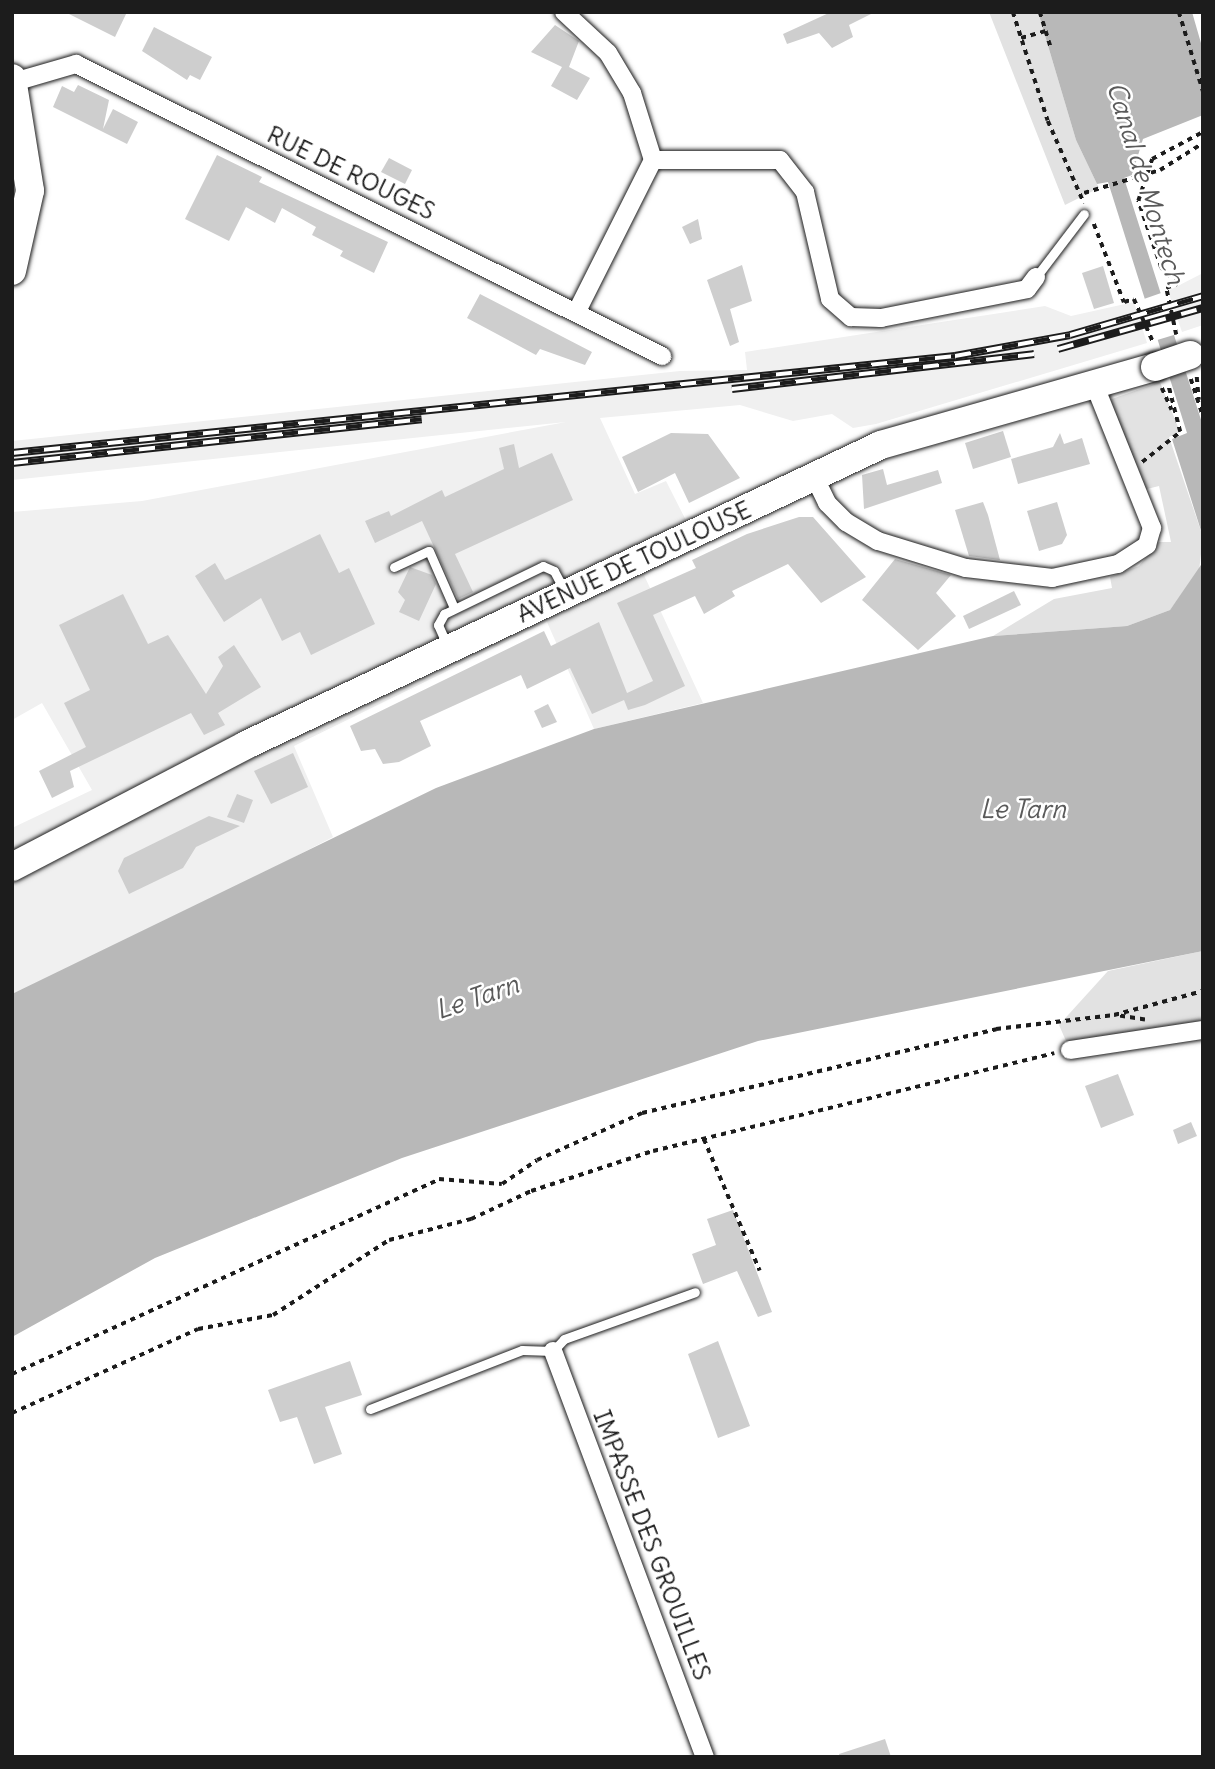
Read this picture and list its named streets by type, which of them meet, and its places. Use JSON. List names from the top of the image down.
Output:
{
  "streets": {
    "main road": ["AVENUE DE TOULOUSE"],
    "street": ["RUE DE ROUGES", "IMPASSE DES GROUILLES"]
  },
  "water": ["Canal de Montech", "Le Tarn"]
}
